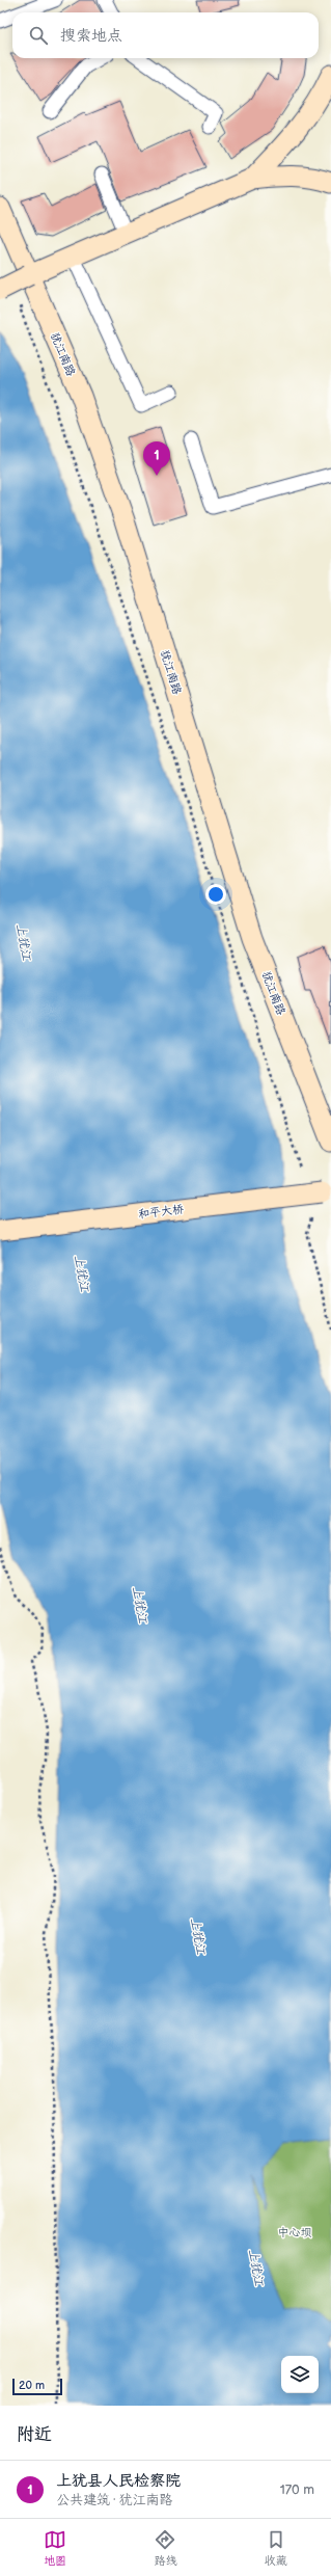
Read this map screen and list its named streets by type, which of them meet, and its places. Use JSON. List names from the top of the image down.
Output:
{
  "streets": {
    "street": ["犹江南路", "和平大桥"]
  },
  "water": ["上犹江"],
  "parks": ["中心坝"],
  "scale_bar": "20 m",
  "page": {
    "search": "搜索地点",
    "pins": "1",
    "scale": "20 m",
    "heading": "附近",
    "list": [
      {
        "mark": "1",
        "name": "上犹县人民检察院",
        "note": "公共建筑 · 犹江南路",
        "value": "170 m"
      }
    ],
    "nav": ["地图", "路线", "收藏"]
  }
}
